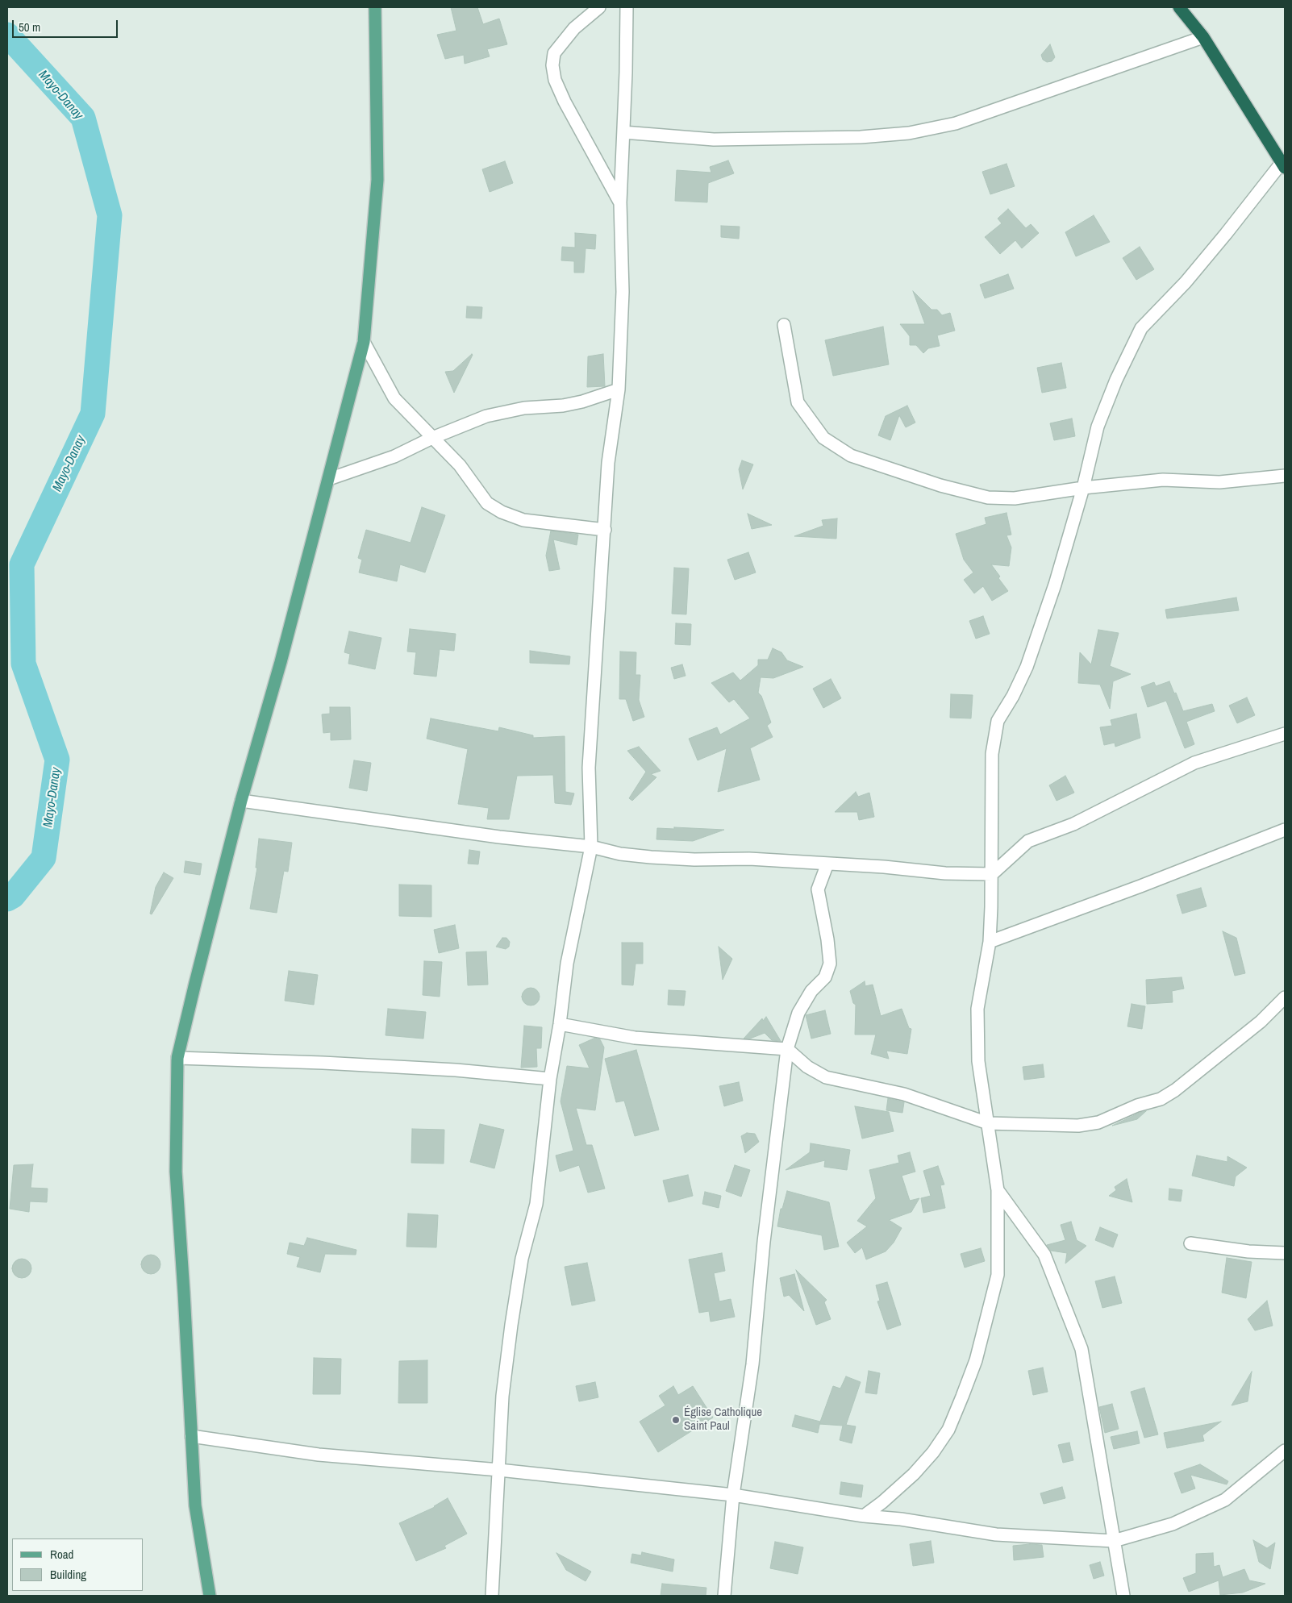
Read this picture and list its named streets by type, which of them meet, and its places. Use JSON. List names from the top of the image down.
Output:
{
  "water": ["Mayo-Danay"],
  "places": ["Église Catholique Saint Paul"],
  "legend": ["Road", "Building"],
  "scale_bar": "50 m"
}
